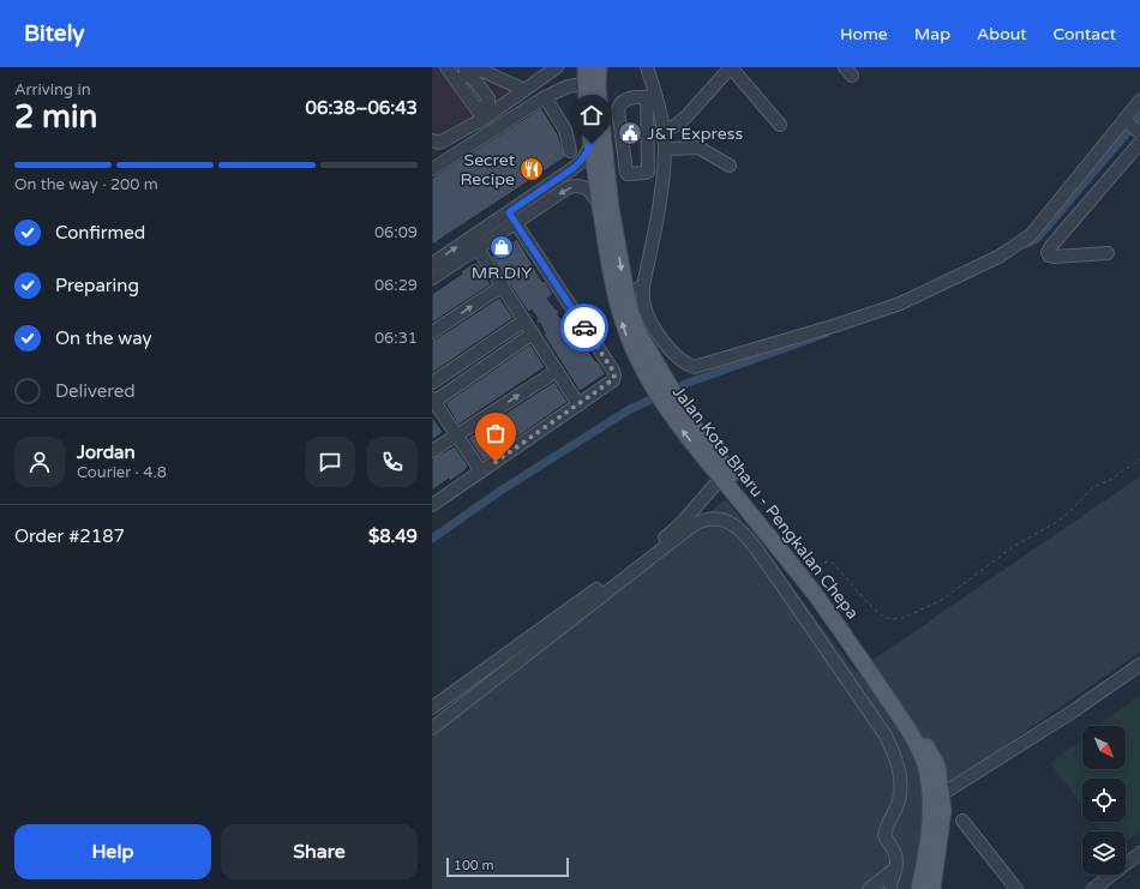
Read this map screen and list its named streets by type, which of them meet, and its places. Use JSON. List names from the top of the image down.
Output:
{
  "streets": {
    "main road": ["Jalan Kota Bharu - Pengkalan Chepa"]
  },
  "places": {
    "public building": ["J&T Express"],
    "restaurant": ["Secret Recipe"],
    "shop": ["MR.DIY"]
  },
  "scale_bar": "100 m",
  "north": "bottom right",
  "page": {
    "header": "Bitely",
    "nav": [
      "Home",
      "Map",
      "About",
      "Contact"
    ],
    "heading": ["2 min", "Arriving in", "06:38–06:43"],
    "panel": [
      "Jordan",
      "Courier · 4.8",
      "Order #2187",
      "$8.49"
    ],
    "bar": "On the way · 200 m",
    "list": [
      ["Confirmed", "06:09"],
      ["Preparing", "06:29"],
      ["On the way", "06:31"],
      "Delivered"
    ],
    "buttons": ["Help", "Share"],
    "scale": "100 m"
  }
}
